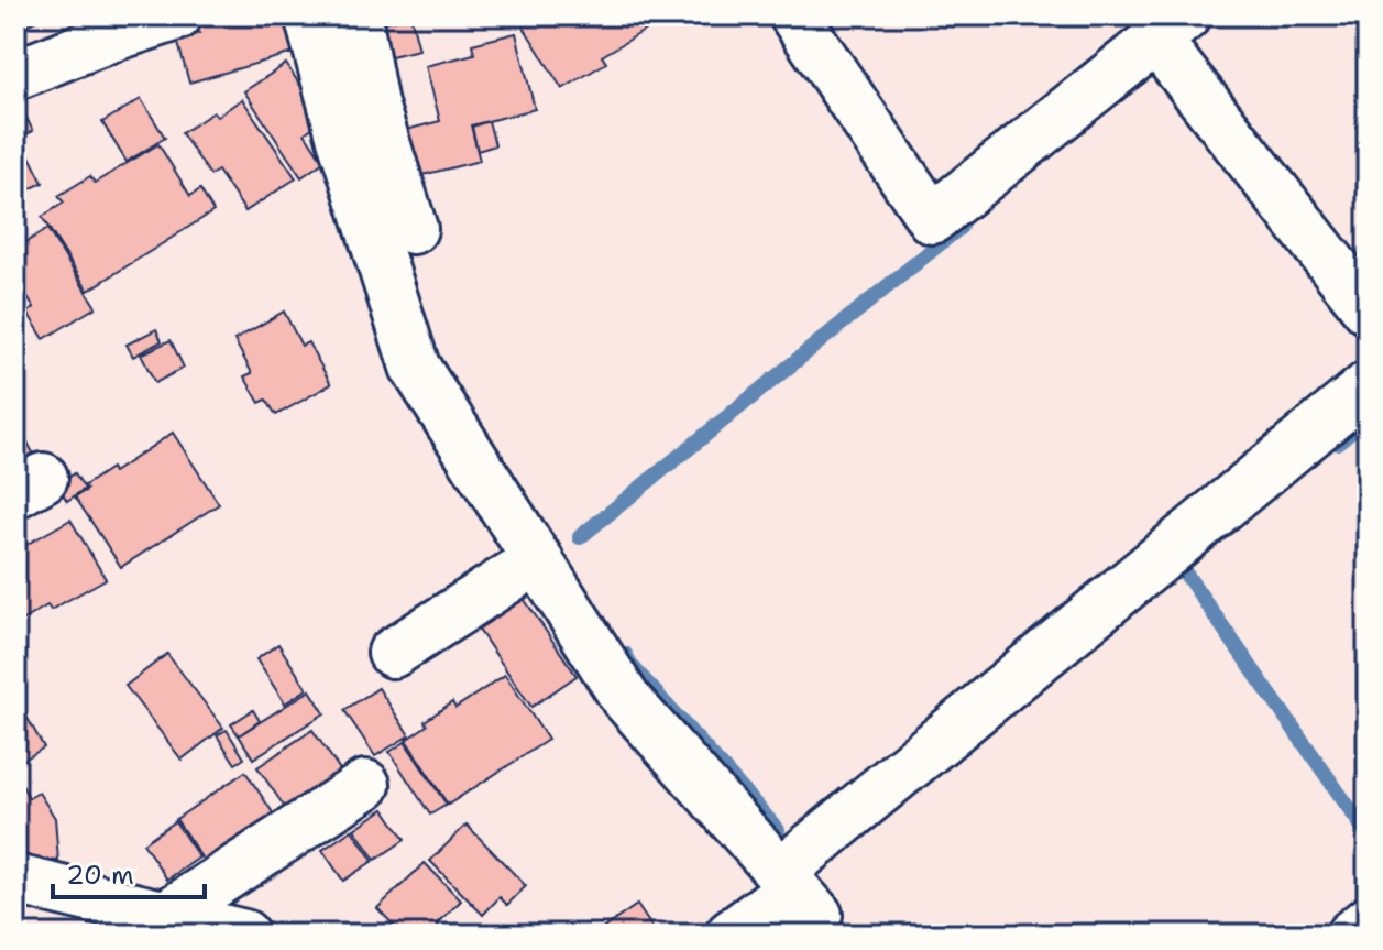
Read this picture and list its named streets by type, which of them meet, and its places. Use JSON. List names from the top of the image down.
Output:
{
  "scale_bar": "20 m"
}
